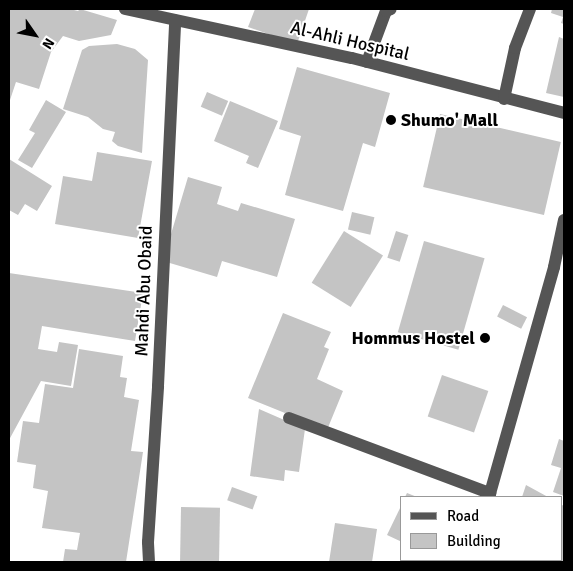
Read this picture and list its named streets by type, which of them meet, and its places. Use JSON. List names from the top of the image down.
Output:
{
  "streets": {
    "street": ["Al-Ahli Hospital", "Mahdi Abu Obaid"]
  },
  "crossings": [
    ["Al-Ahli Hospital", "Mahdi Abu Obaid"]
  ],
  "places": ["Shumo' Mall", "Hommus Hostel"],
  "legend": ["Road", "Building"],
  "north": "bottom right"
}
